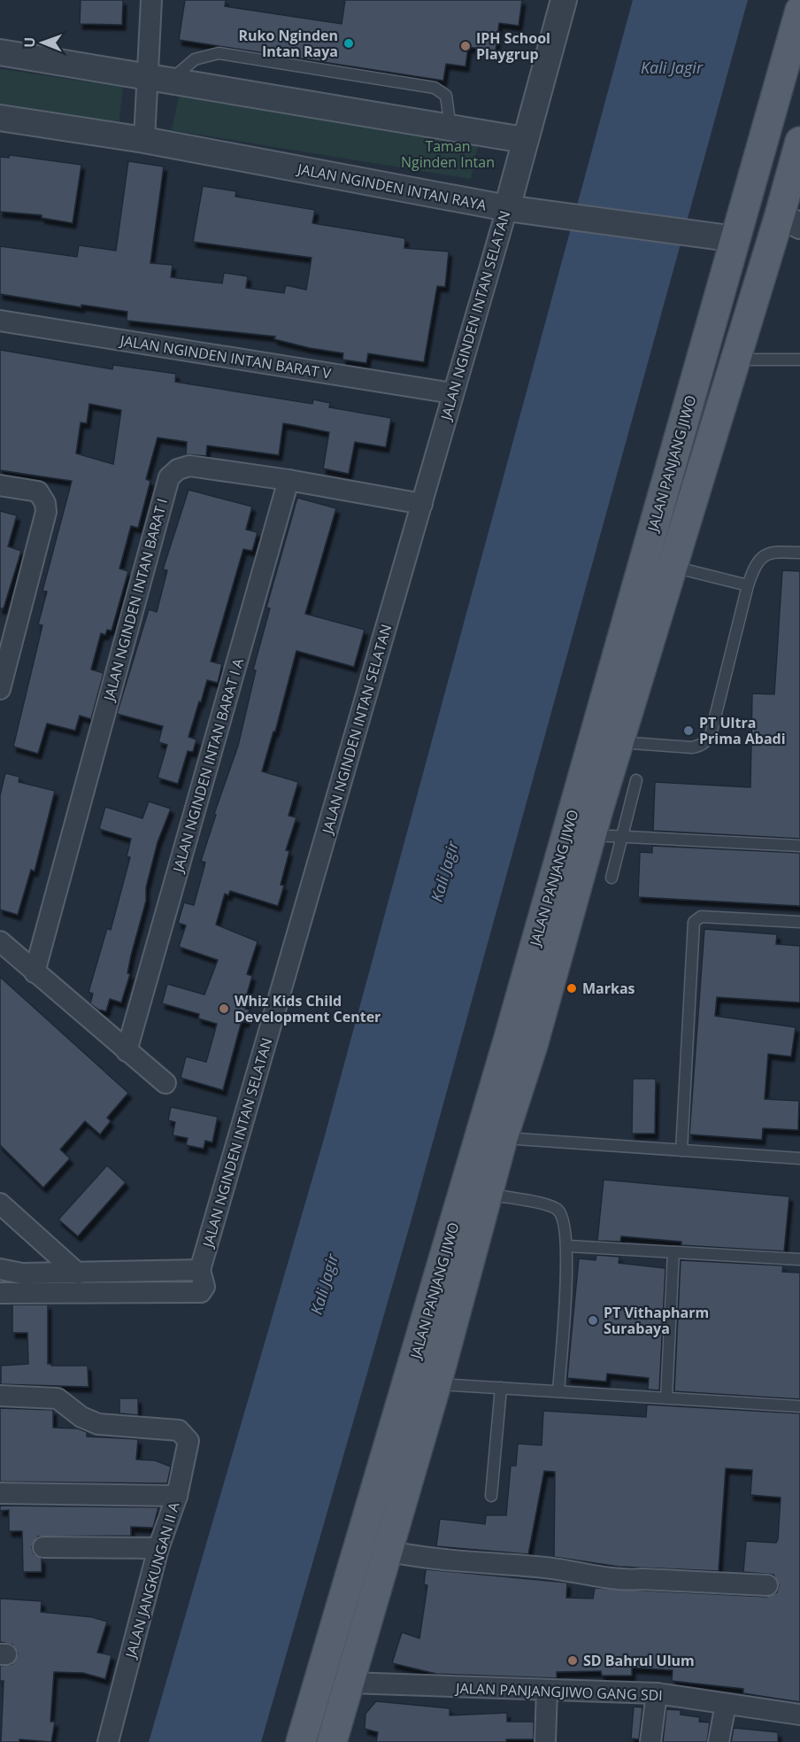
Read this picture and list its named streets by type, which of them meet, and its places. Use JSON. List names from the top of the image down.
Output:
{
  "streets": {
    "main road": ["JALAN PANJANG JIWO"],
    "street": [
      "JALAN NGINDEN INTAN RAYA",
      "JALAN NGINDEN INTAN SELATAN",
      "JALAN NGINDEN INTAN BARAT V",
      "JALAN NGINDEN INTAN BARAT I",
      "JALAN NGINDEN INTAN BARAT I A",
      "JALAN JANGKUNGAN II A",
      "JALAN PANJANGJIWO GANG SDI"
    ]
  },
  "crossings": [
    ["JALAN NGINDEN INTAN RAYA", "JALAN NGINDEN INTAN SELATAN"],
    ["JALAN NGINDEN INTAN RAYA", "JALAN PANJANG JIWO"],
    ["JALAN NGINDEN INTAN SELATAN", "JALAN NGINDEN INTAN BARAT V"],
    ["JALAN NGINDEN INTAN SELATAN", "JALAN NGINDEN INTAN BARAT I"],
    ["JALAN PANJANG JIWO", "JALAN PANJANGJIWO GANG SDI"],
    ["JALAN NGINDEN INTAN BARAT I", "JALAN NGINDEN INTAN BARAT I A"]
  ],
  "water": ["Kali Jagir"],
  "parks": ["Taman Nginden Intan"],
  "places": [
    "Ruko Nginden Intan Raya",
    "IPH School Playgrup",
    "PT Ultra Prima Abadi",
    "Markas",
    "Whiz Kids Child Development Center",
    "PT Vithapharm Surabaya",
    "SD Bahrul Ulum"
  ],
  "north": "left"
}
